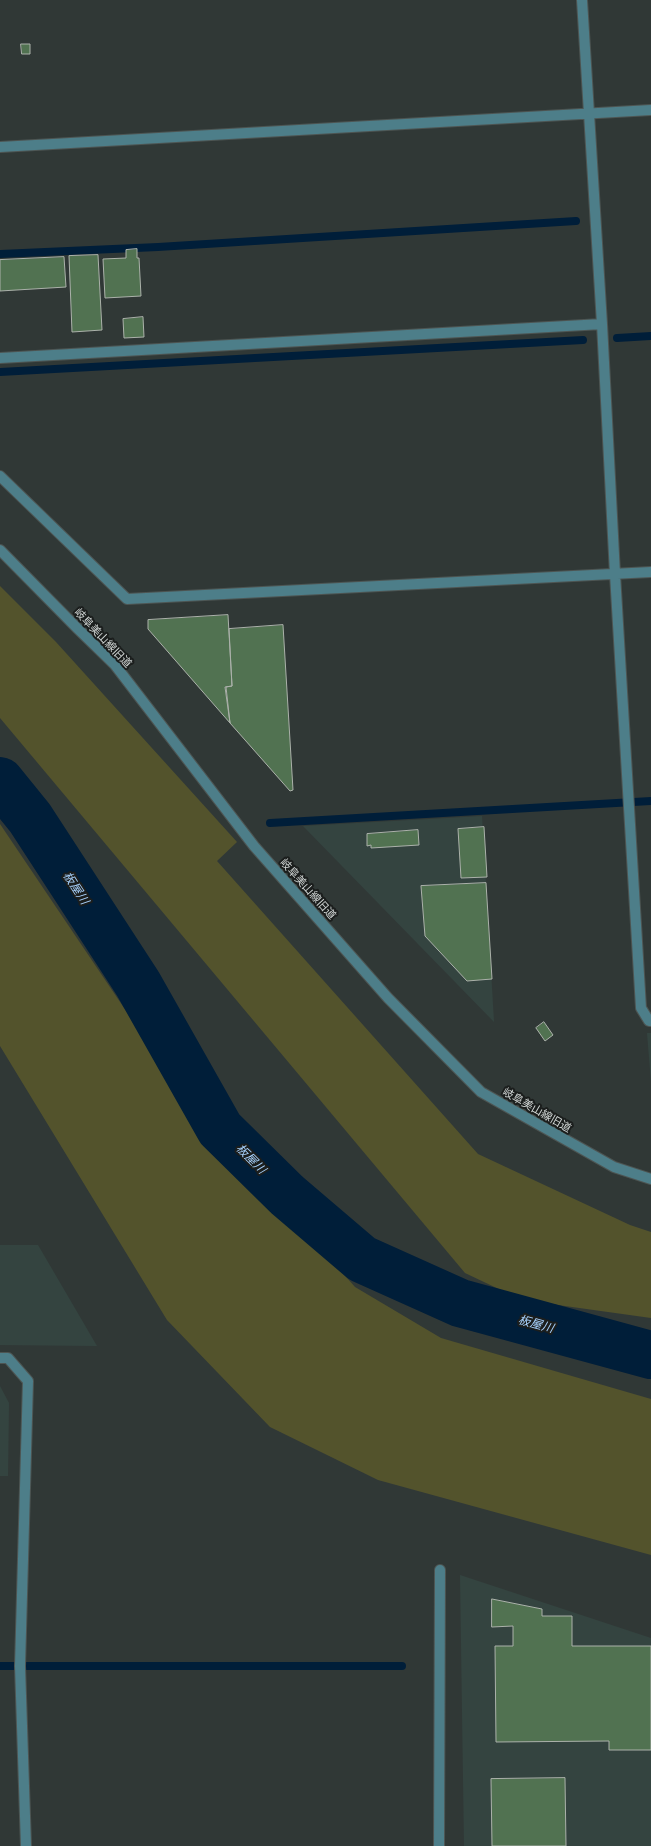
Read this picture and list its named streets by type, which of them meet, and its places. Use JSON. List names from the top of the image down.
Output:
{
  "streets": {
    "street": ["岐阜美山線旧道"]
  },
  "water": ["板屋川"]
}
